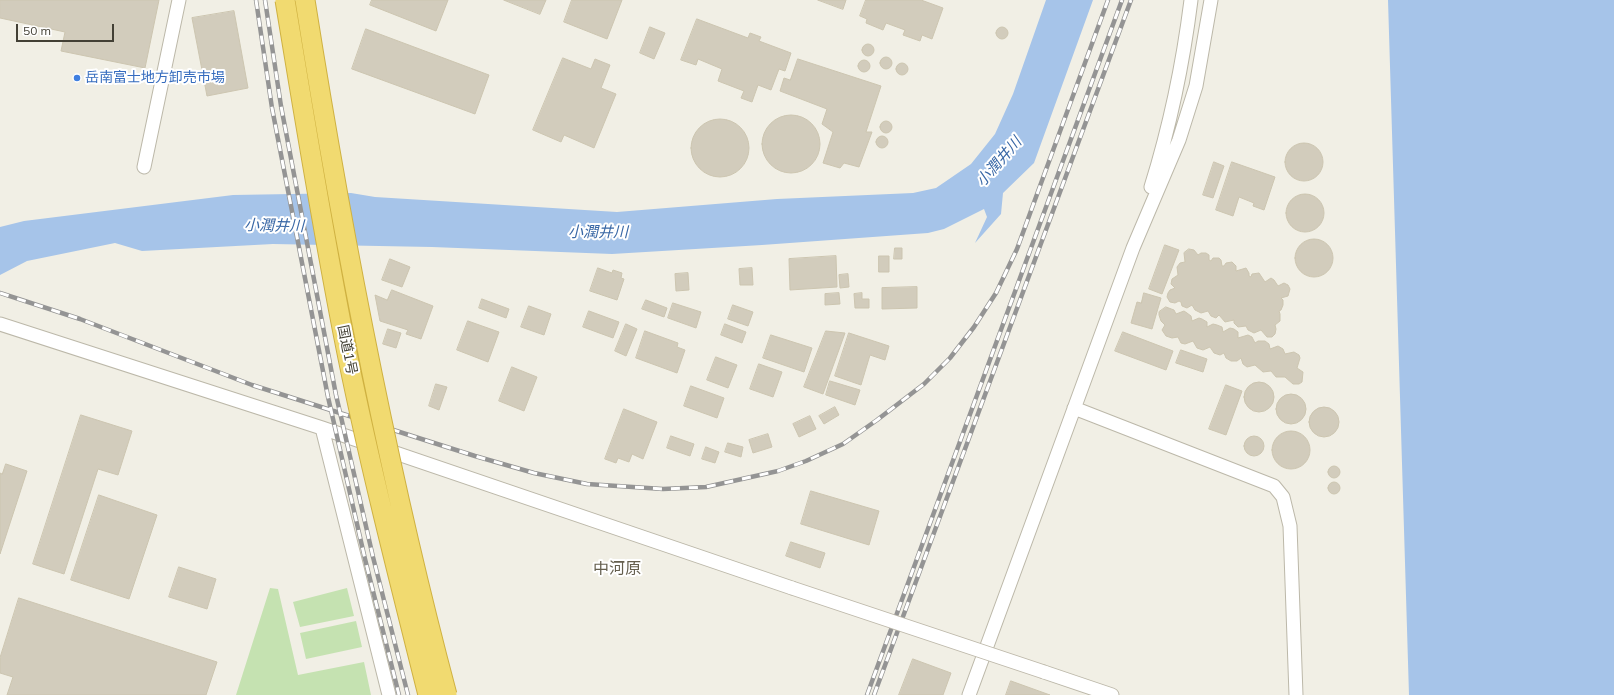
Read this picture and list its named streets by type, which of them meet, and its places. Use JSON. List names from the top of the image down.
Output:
{
  "streets": {
    "highway": ["国道1号"]
  },
  "districts": ["中河原"],
  "water": ["小潤井川"],
  "places": ["岳南富士地方卸売市場"],
  "scale_bar": "50 m"
}
